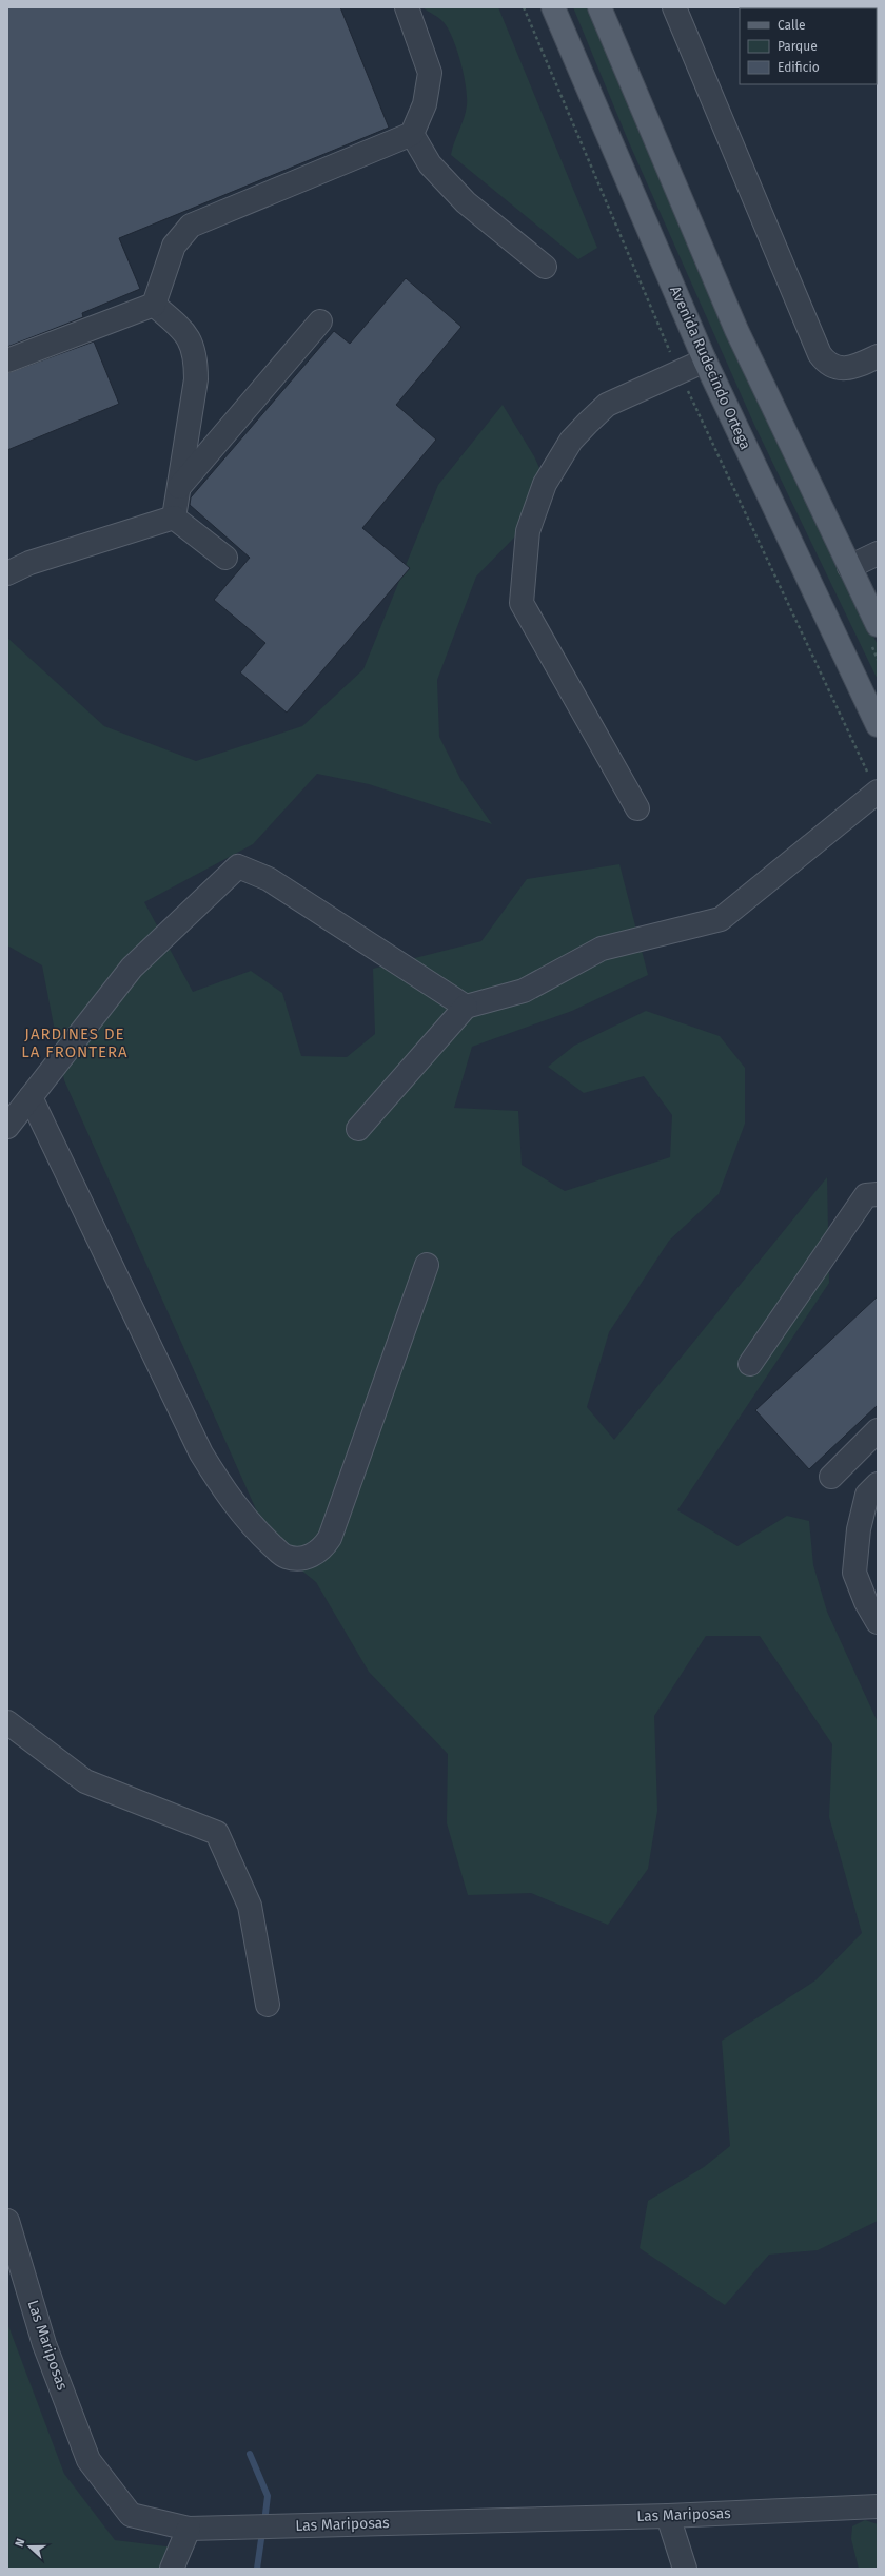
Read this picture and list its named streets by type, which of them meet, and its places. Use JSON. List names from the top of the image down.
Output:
{
  "streets": {
    "main road": ["Avenida Rudecindo Ortega"],
    "street": ["Las Mariposas"]
  },
  "districts": ["JARDINES DE LA FRONTERA"],
  "legend": ["Calle", "Parque", "Edificio"],
  "north": "left"
}
